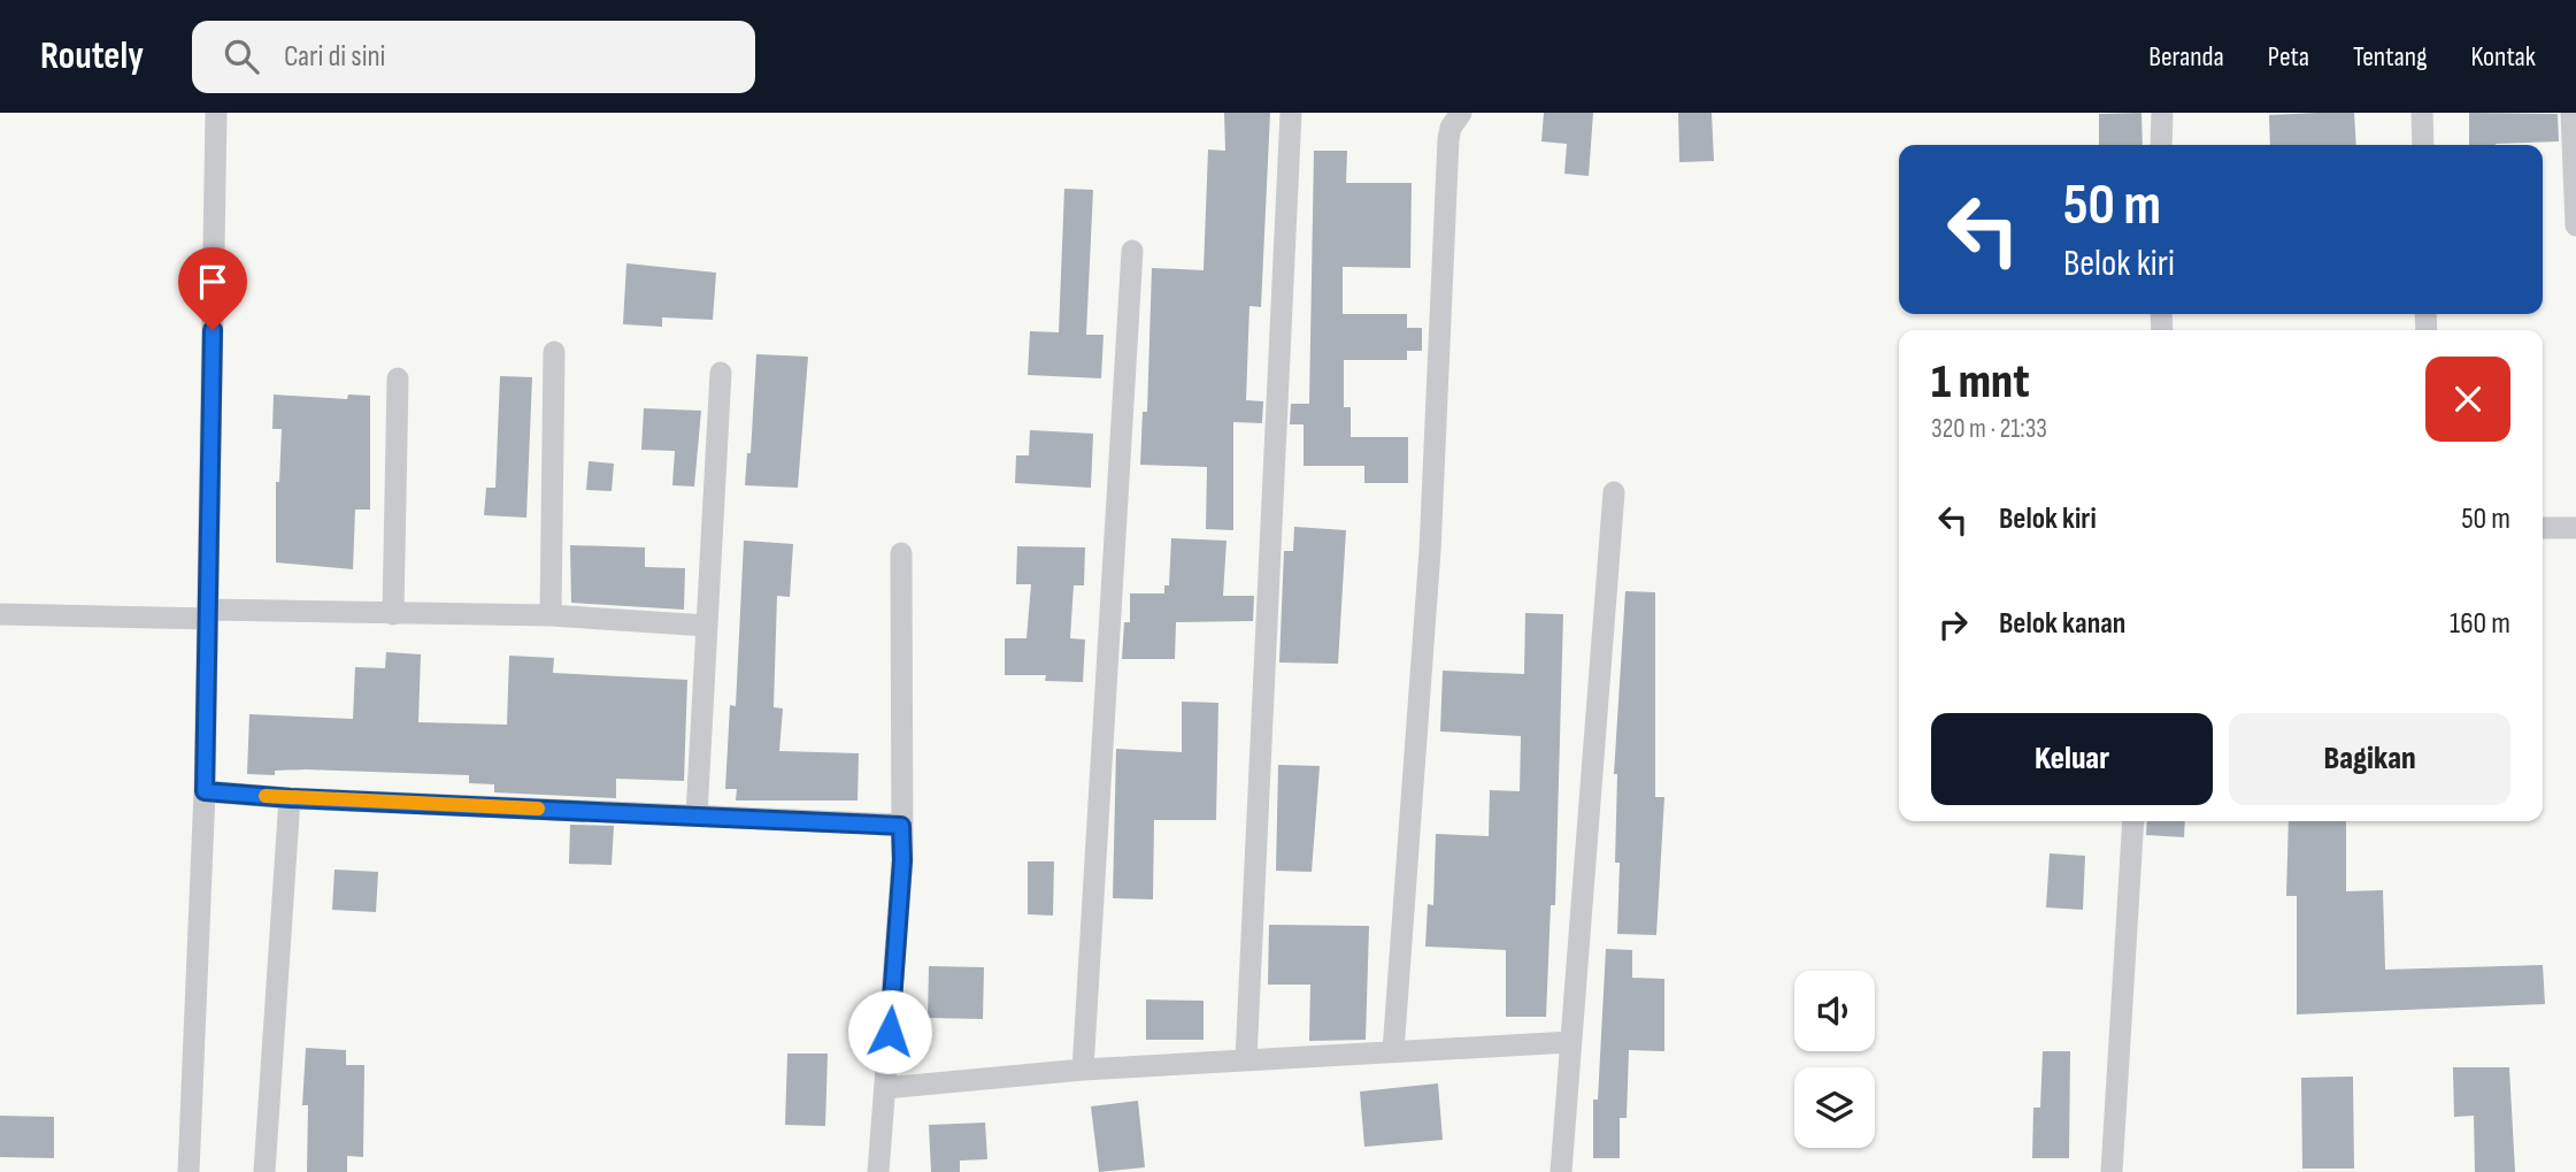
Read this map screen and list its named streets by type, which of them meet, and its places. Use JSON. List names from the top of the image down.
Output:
{
  "page": {
    "header": "Routely",
    "search": "Cari di sini",
    "nav": [
      "Beranda",
      "Peta",
      "Tentang",
      "Kontak"
    ],
    "turn": ["50 m", "Belok kiri"],
    "heading": ["1 mnt", "320 m · 21:33"],
    "list": [
      {
        "name": "Belok kiri",
        "value": "50 m"
      },
      {
        "name": "Belok kanan",
        "value": "160 m"
      }
    ],
    "buttons": ["Keluar", "Bagikan"]
  }
}
